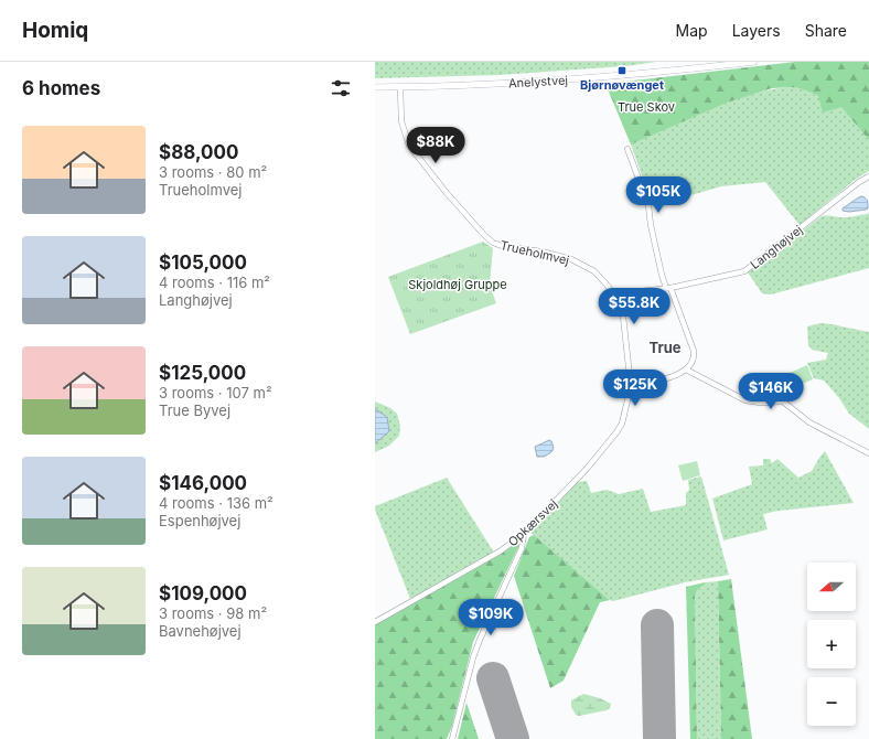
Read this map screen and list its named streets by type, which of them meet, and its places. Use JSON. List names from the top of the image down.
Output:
{
  "streets": {
    "street": [
      "Anelystvej",
      "Langhøjvej",
      "Trueholmvej",
      "Opkærsvej"
    ]
  },
  "crossings": [
    ["Anelystvej", "Trueholmvej"],
    ["Langhøjvej", "Trueholmvej"],
    ["Trueholmvej", "Opkærsvej"]
  ],
  "districts": ["True"],
  "parks": ["True Skov", "Skjoldhøj Gruppe"],
  "places": {
    "transit": ["Bjørnøvænget"]
  },
  "north": "left",
  "page": {
    "header": "Homiq",
    "nav": ["Map", "Layers", "Share"],
    "heading": "6 homes",
    "list": [
      {
        "name": "$88,000",
        "note": "3 rooms · 80 m² · Trueholmvej"
      },
      {
        "name": "$105,000",
        "note": "4 rooms · 116 m² · Langhøjvej"
      },
      {
        "name": "$125,000",
        "note": "3 rooms · 107 m² · True Byvej"
      },
      {
        "name": "$146,000",
        "note": "4 rooms · 136 m² · Espenhøjvej"
      },
      {
        "name": "$109,000",
        "note": "3 rooms · 98 m² · Bavnehøjvej"
      }
    ],
    "price": [
      "$88K",
      "$105K",
      "$55.8K",
      "$125K",
      "$146K",
      "$109K"
    ],
    "map_buttons": ["+", "−"]
  }
}
